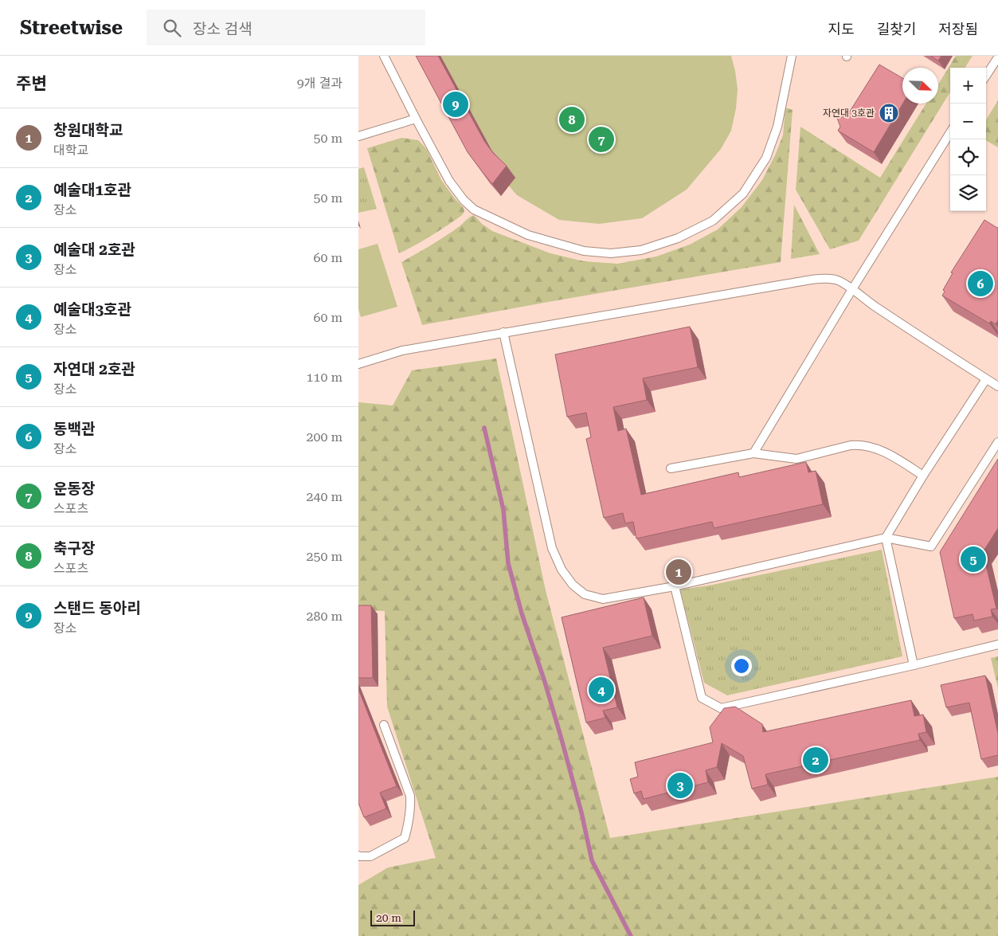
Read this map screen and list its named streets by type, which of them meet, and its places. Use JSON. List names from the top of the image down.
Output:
{
  "places": {
    "building": ["자연대 3호관"]
  },
  "scale_bar": "20 m",
  "north": "bottom right",
  "page": {
    "header": "Streetwise",
    "search": "장소 검색",
    "nav": ["지도", "길찾기", "저장됨"],
    "heading": ["주변", "9개 결과"],
    "map_buttons": ["+", "−"],
    "pins": [
      "9",
      "8",
      "7",
      "6",
      "5",
      "1",
      "4",
      "2",
      "3"
    ],
    "list": [
      {
        "mark": "1",
        "name": "창원대학교",
        "note": "대학교",
        "value": "50 m"
      },
      {
        "mark": "2",
        "name": "예술대1호관",
        "note": "장소",
        "value": "50 m"
      },
      {
        "mark": "3",
        "name": "예술대 2호관",
        "note": "장소",
        "value": "60 m"
      },
      {
        "mark": "4",
        "name": "예술대3호관",
        "note": "장소",
        "value": "60 m"
      },
      {
        "mark": "5",
        "name": "자연대 2호관",
        "note": "장소",
        "value": "110 m"
      },
      {
        "mark": "6",
        "name": "동백관",
        "note": "장소",
        "value": "200 m"
      },
      {
        "mark": "7",
        "name": "운동장",
        "note": "스포츠",
        "value": "240 m"
      },
      {
        "mark": "8",
        "name": "축구장",
        "note": "스포츠",
        "value": "250 m"
      },
      {
        "mark": "9",
        "name": "스탠드 동아리",
        "note": "장소",
        "value": "280 m"
      }
    ],
    "scale": "20 m"
  }
}
